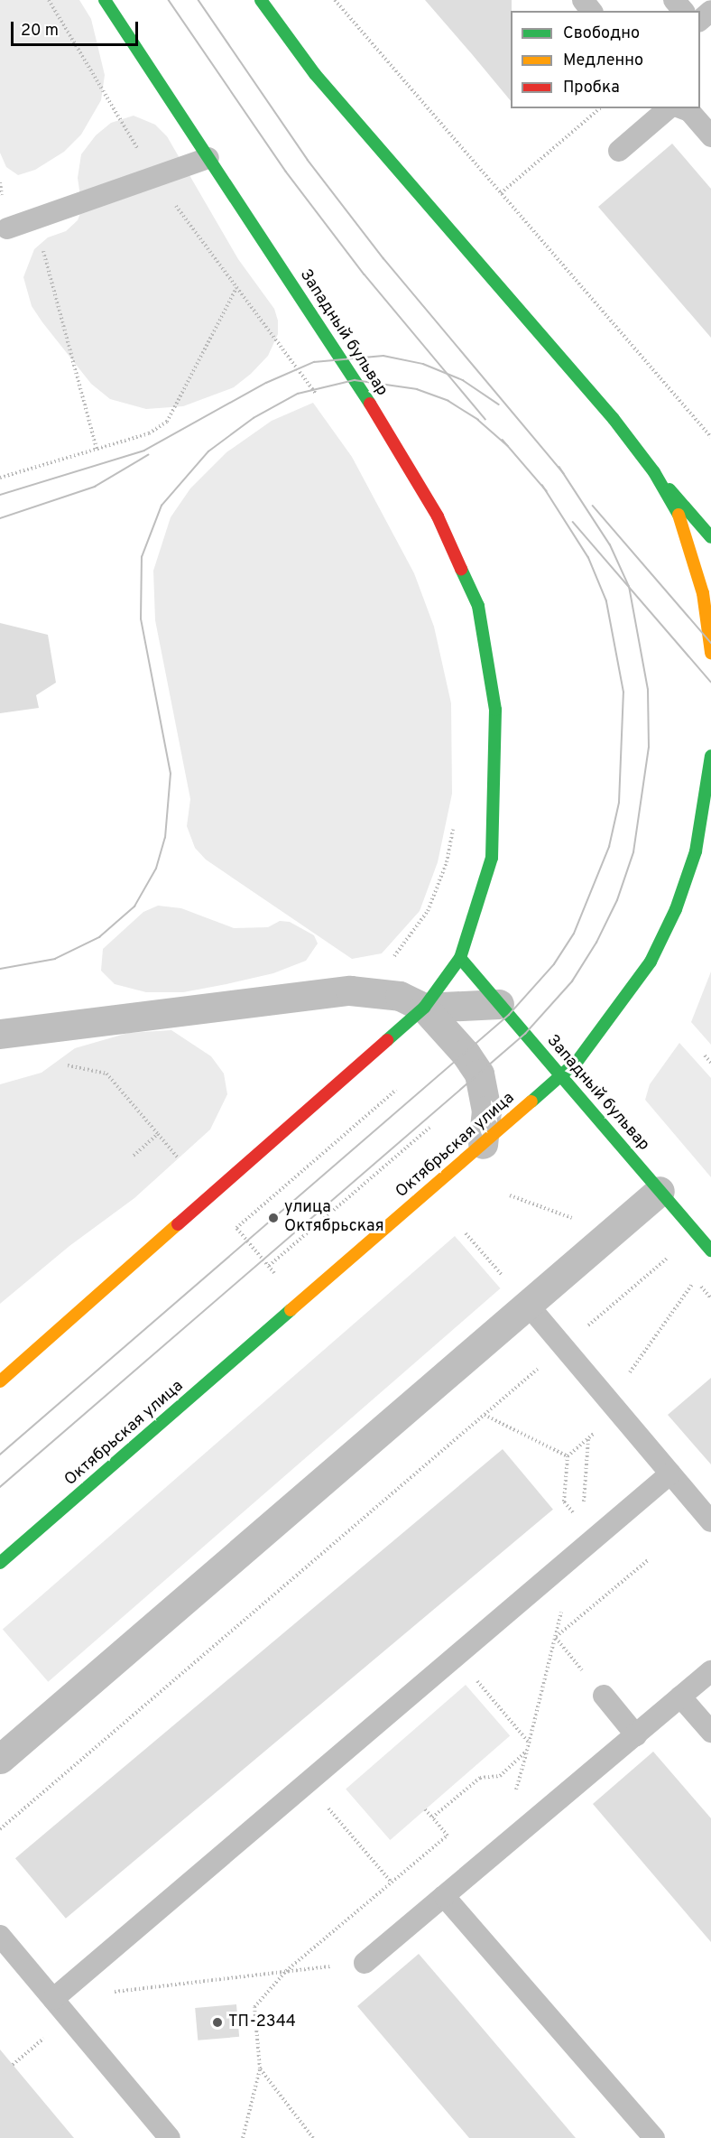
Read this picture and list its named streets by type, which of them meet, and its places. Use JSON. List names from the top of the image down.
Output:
{
  "streets": {
    "main road": ["Западный бульвар", "Октябрьская улица"]
  },
  "crossings": [
    ["Западный бульвар", "Октябрьская улица"]
  ],
  "places": ["улица Октябрьская", "ТП-2344"],
  "legend": ["Свободно", "Медленно", "Пробка"],
  "scale_bar": "20 m"
}
